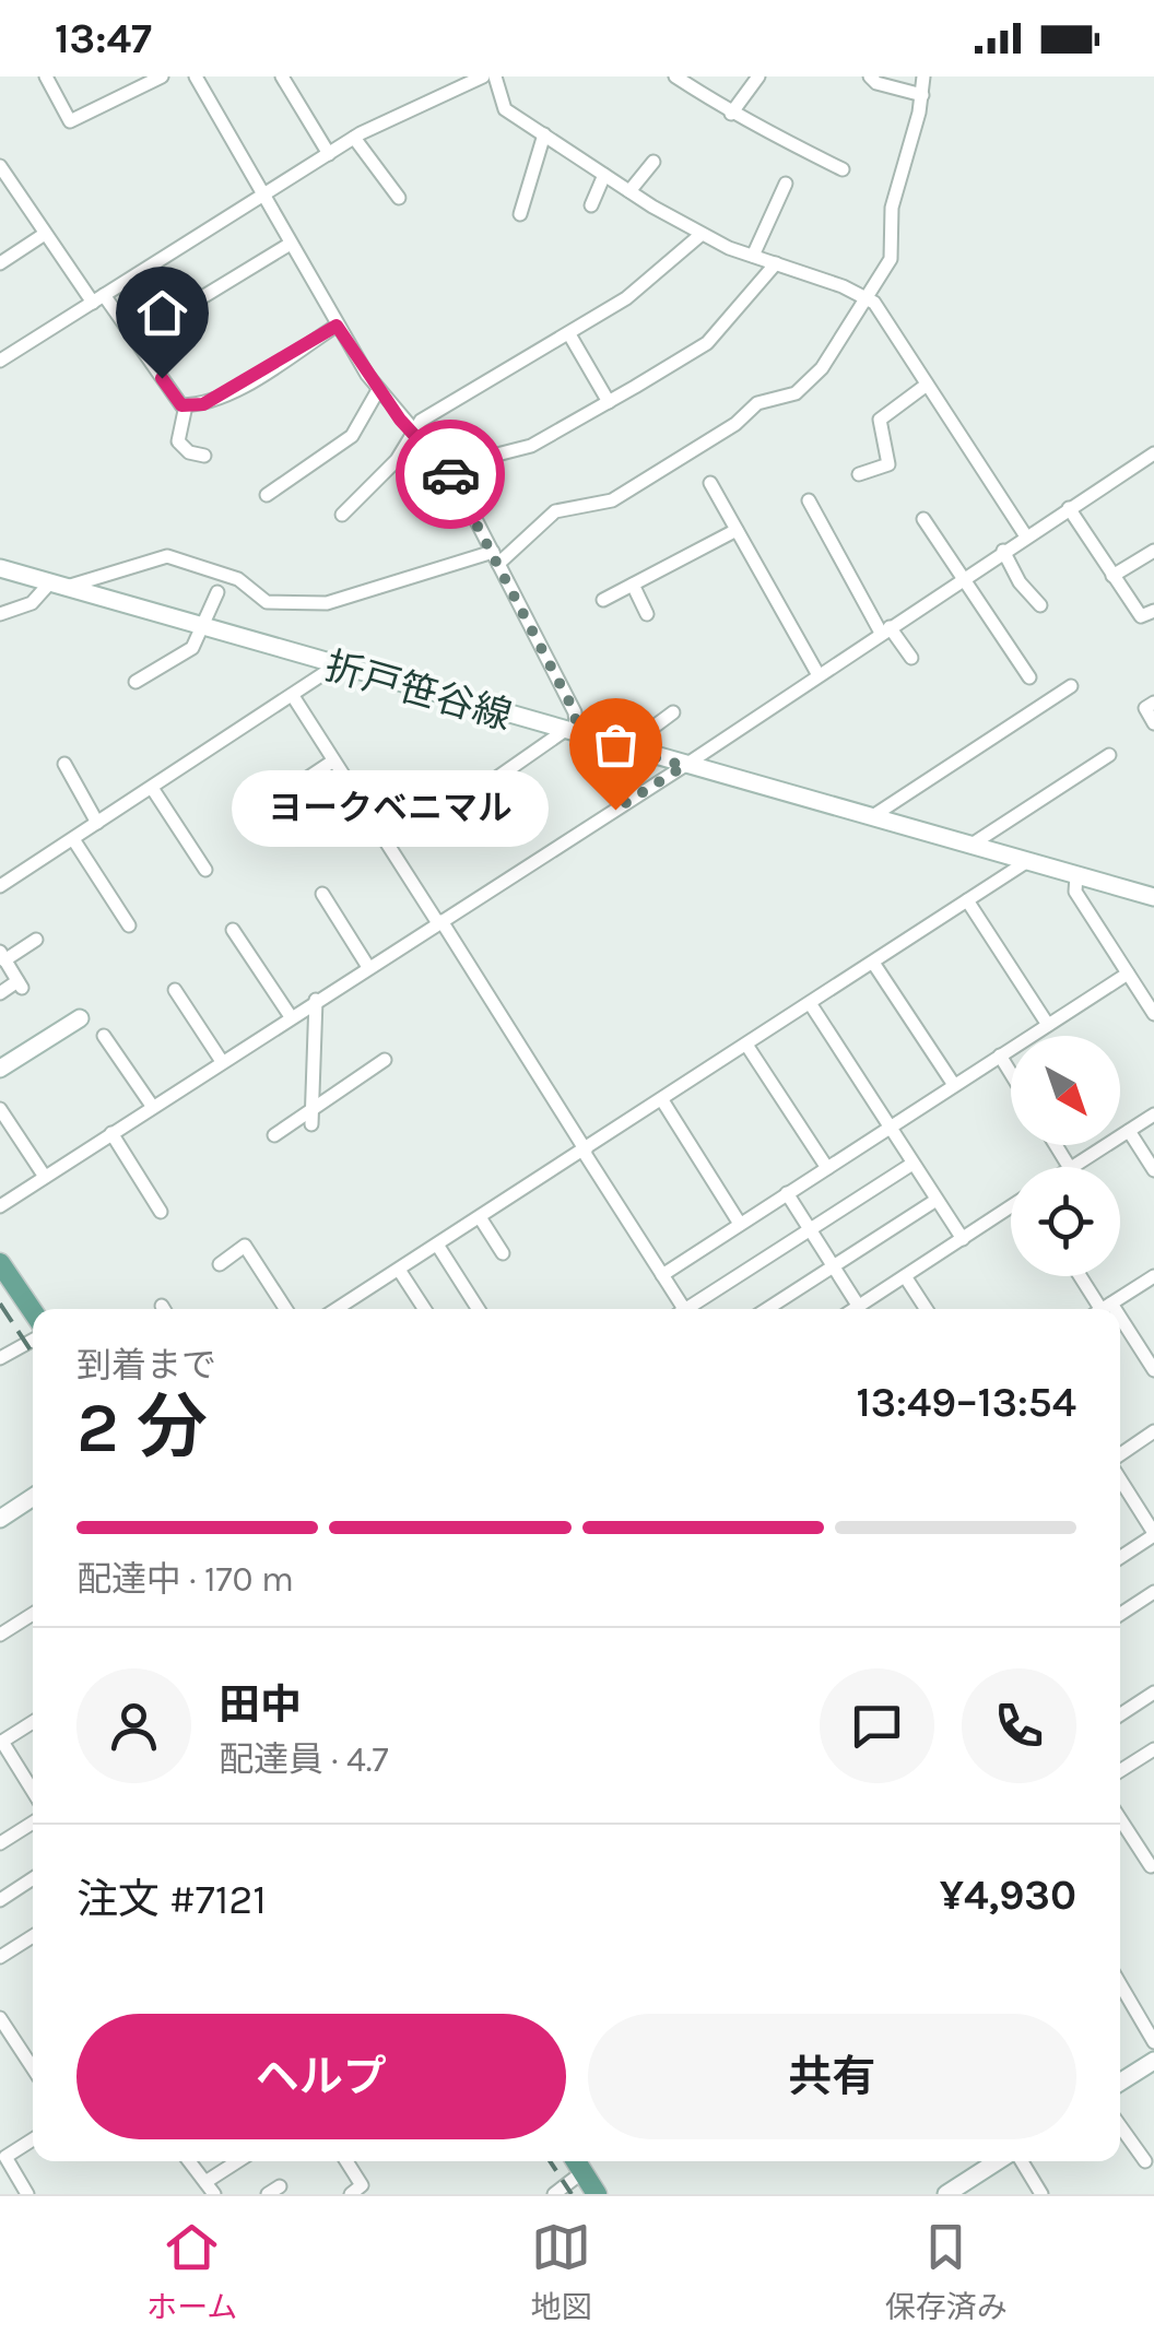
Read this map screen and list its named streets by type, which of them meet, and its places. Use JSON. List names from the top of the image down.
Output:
{
  "streets": {
    "main road": ["折戸笹谷線"]
  },
  "places": ["ヨークベニマル"],
  "north": "bottom right",
  "page": {
    "status": "13:47",
    "bubble": "ヨークベニマル",
    "heading": ["2 分", "到着まで", "13:49–13:54"],
    "panel": [
      "田中",
      "配達員 · 4.7",
      "注文 #7121",
      "¥4,930"
    ],
    "bar": "配達中 · 170 m",
    "buttons": ["ヘルプ", "共有"],
    "tabs": ["ホーム", "地図", "保存済み"]
  }
}
